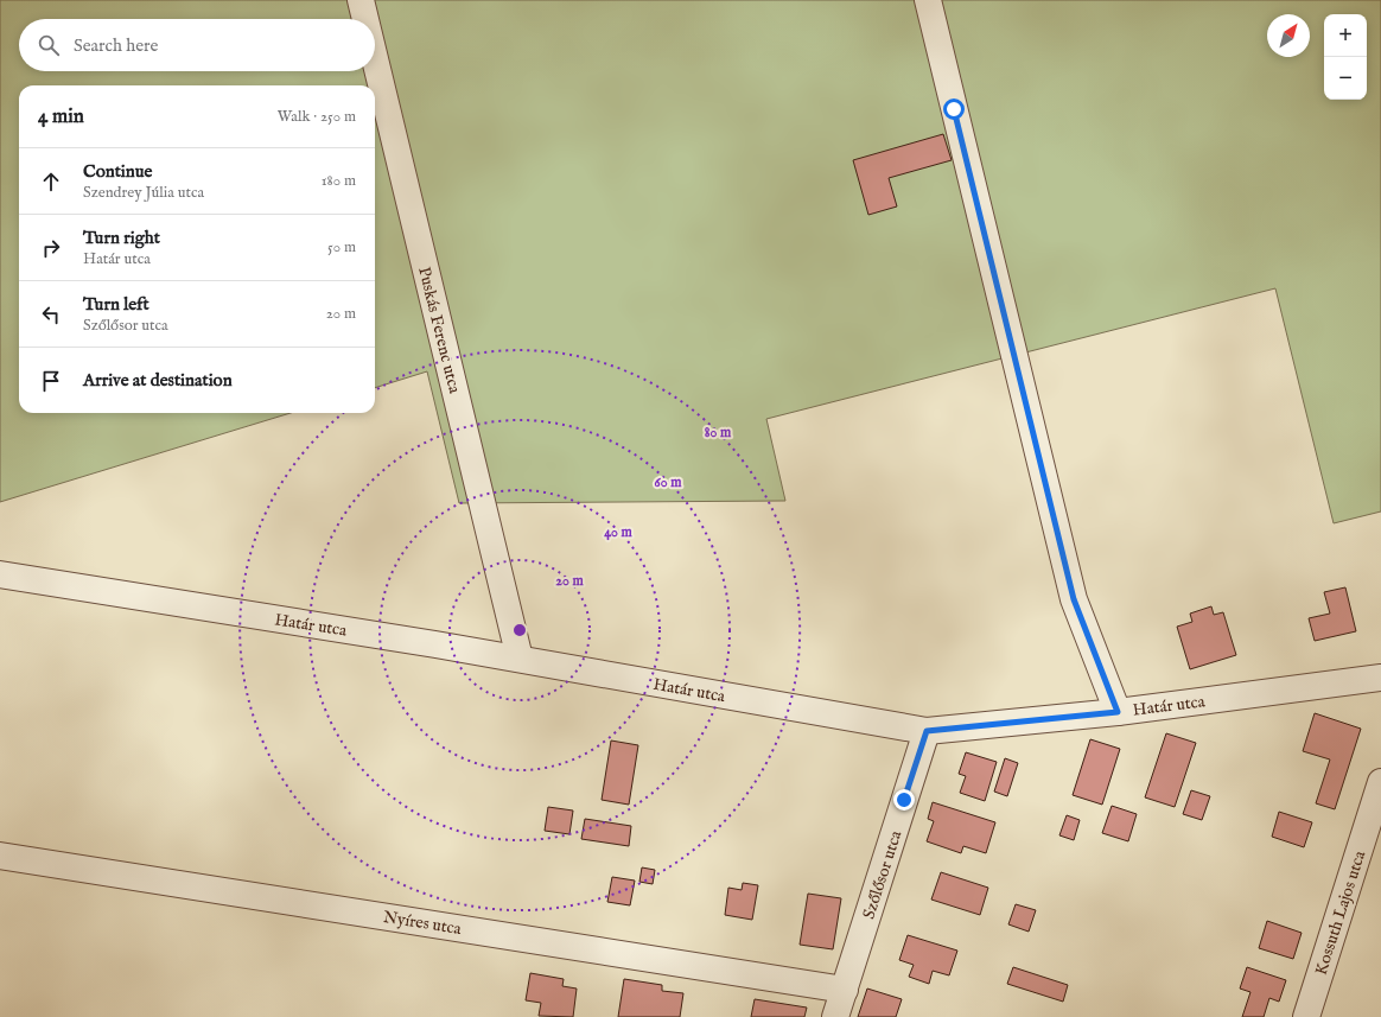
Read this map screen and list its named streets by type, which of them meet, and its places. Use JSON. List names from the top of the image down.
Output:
{
  "streets": {
    "street": [
      "Puskás Ferenc utca",
      "Határ utca",
      "Szőlősor utca",
      "Kossuth Lajos utca",
      "Nyíres utca"
    ]
  },
  "crossings": [
    ["Puskás Ferenc utca", "Határ utca"],
    ["Határ utca", "Szőlősor utca"],
    ["Szőlősor utca", "Nyíres utca"]
  ],
  "north": "top right",
  "page": {
    "map_buttons": ["+", "−"],
    "search": "Search here",
    "heading": ["4 min", "Walk · 250 m"],
    "list": [
      ["Continue", "Szendrey Júlia utca", "180 m"],
      ["Turn right", "Határ utca", "50 m"],
      ["Turn left", "Szőlősor utca", "20 m"],
      "Arrive at destination"
    ]
  },
  "rings": [
    "80 m",
    "60 m",
    "40 m",
    "20 m"
  ]
}
